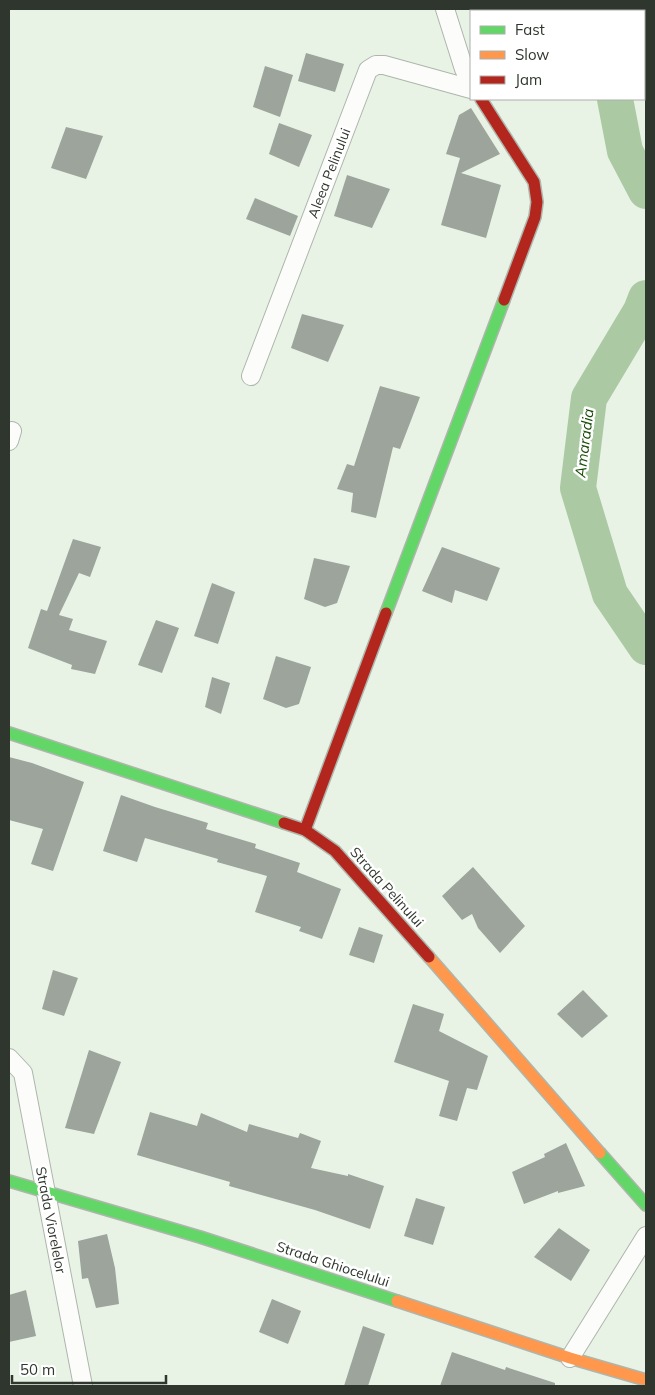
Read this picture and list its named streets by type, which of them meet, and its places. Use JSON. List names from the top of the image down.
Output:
{
  "streets": {
    "street": [
      "Aleea Pelinului",
      "Strada Pelinului",
      "Strada Viorelelor",
      "Strada Ghiocelului"
    ]
  },
  "crossings": [
    ["Strada Viorelelor", "Strada Ghiocelului"]
  ],
  "water": ["Amaradia"],
  "legend": ["Fast", "Slow", "Jam"],
  "scale_bar": "50 m"
}
